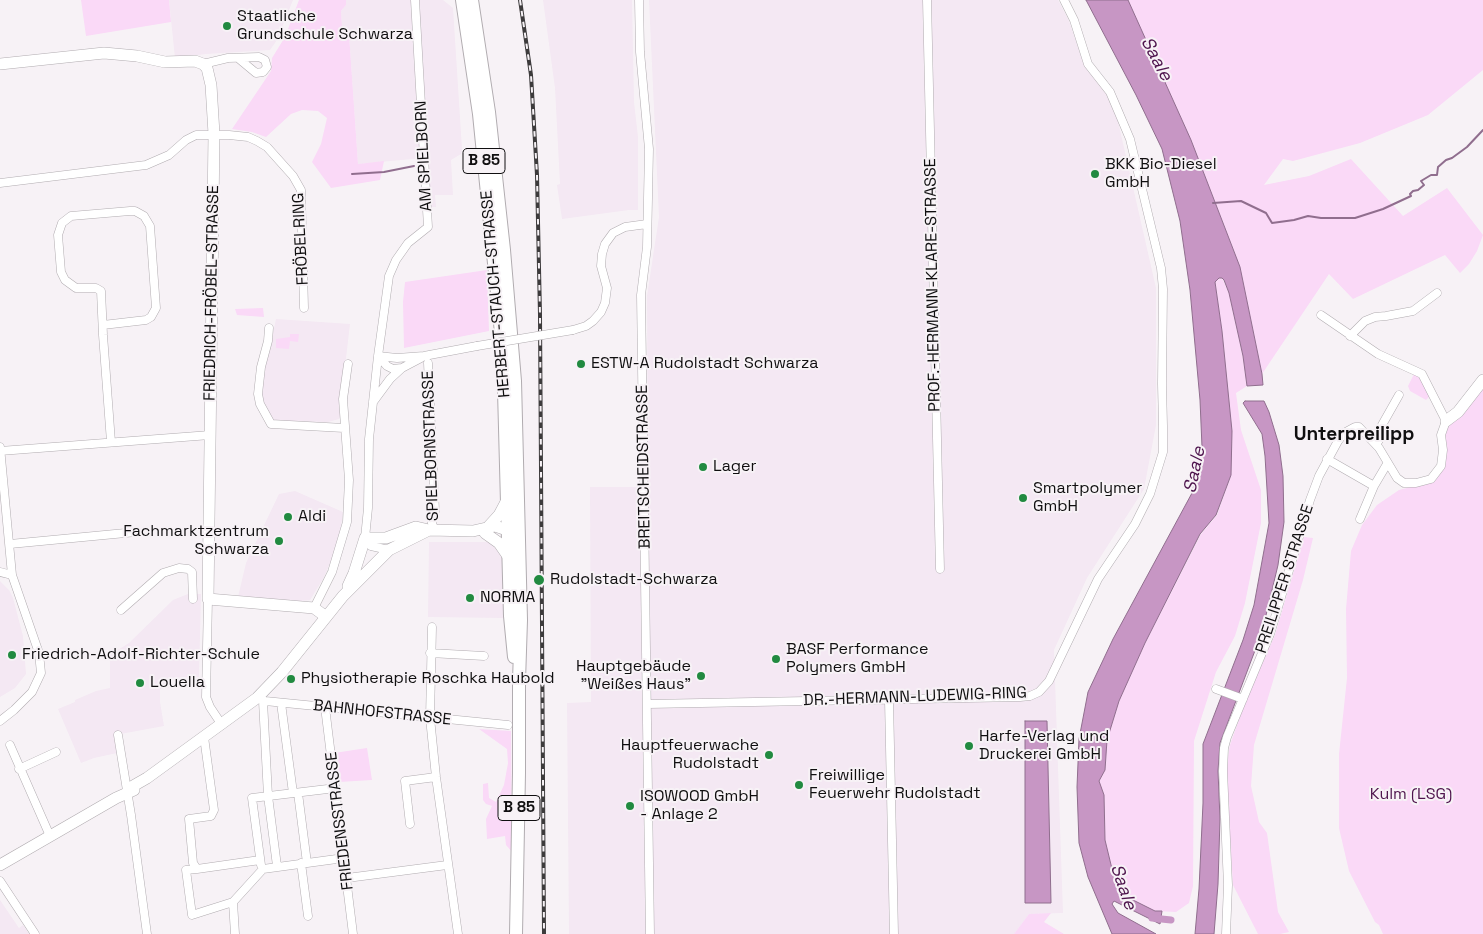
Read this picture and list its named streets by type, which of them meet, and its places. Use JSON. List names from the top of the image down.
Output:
{
  "streets": {
    "main road": ["B 85", "HERBERT-STAUCH-STRASSE"],
    "street": [
      "AM SPIELBORN",
      "FRÖBELRING",
      "PROF.-HERMANN-KLARE-STRASSE",
      "FRIEDRICH-FRÖBEL-STRASSE",
      "SPIELBORNSTRASSE",
      "BREITSCHEIDSTRASSE",
      "PREILIPPER STRASSE",
      "DR.-HERMANN-LUDEWIG-RING",
      "BAHNHOFSTRASSE",
      "FRIEDENSSTRASSE"
    ]
  },
  "crossings": [
    ["B 85", "HERBERT-STAUCH-STRASSE"],
    ["FRÖBELRING", "FRIEDRICH-FRÖBEL-STRASSE"],
    ["BREITSCHEIDSTRASSE", "DR.-HERMANN-LUDEWIG-RING"],
    ["BAHNHOFSTRASSE", "FRIEDENSSTRASSE"]
  ],
  "districts": ["Unterpreilipp"],
  "water": ["Saale"],
  "parks": ["Kulm (LSG)"],
  "places": [
    "Staatliche Grundschule Schwarza",
    "BKK Bio-Diesel GmbH",
    "ESTW-A Rudolstadt Schwarza",
    "Lager",
    "Smartpolymer GmbH",
    "Aldi",
    "Fachmarktzentrum Schwarza",
    "Rudolstadt-Schwarza",
    "NORMA",
    "Friedrich-Adolf-Richter-Schule",
    "BASF Performance Polymers GmbH",
    "Hauptgebäude \"Weißes Haus\"",
    "Physiotherapie Roschka Haubold",
    "Louella",
    "Harfe-Verlag und Druckerei GmbH",
    "Hauptfeuerwache Rudolstadt",
    "Freiwillige Feuerwehr Rudolstadt",
    "ISOWOOD GmbH - Anlage 2"
  ]
}
